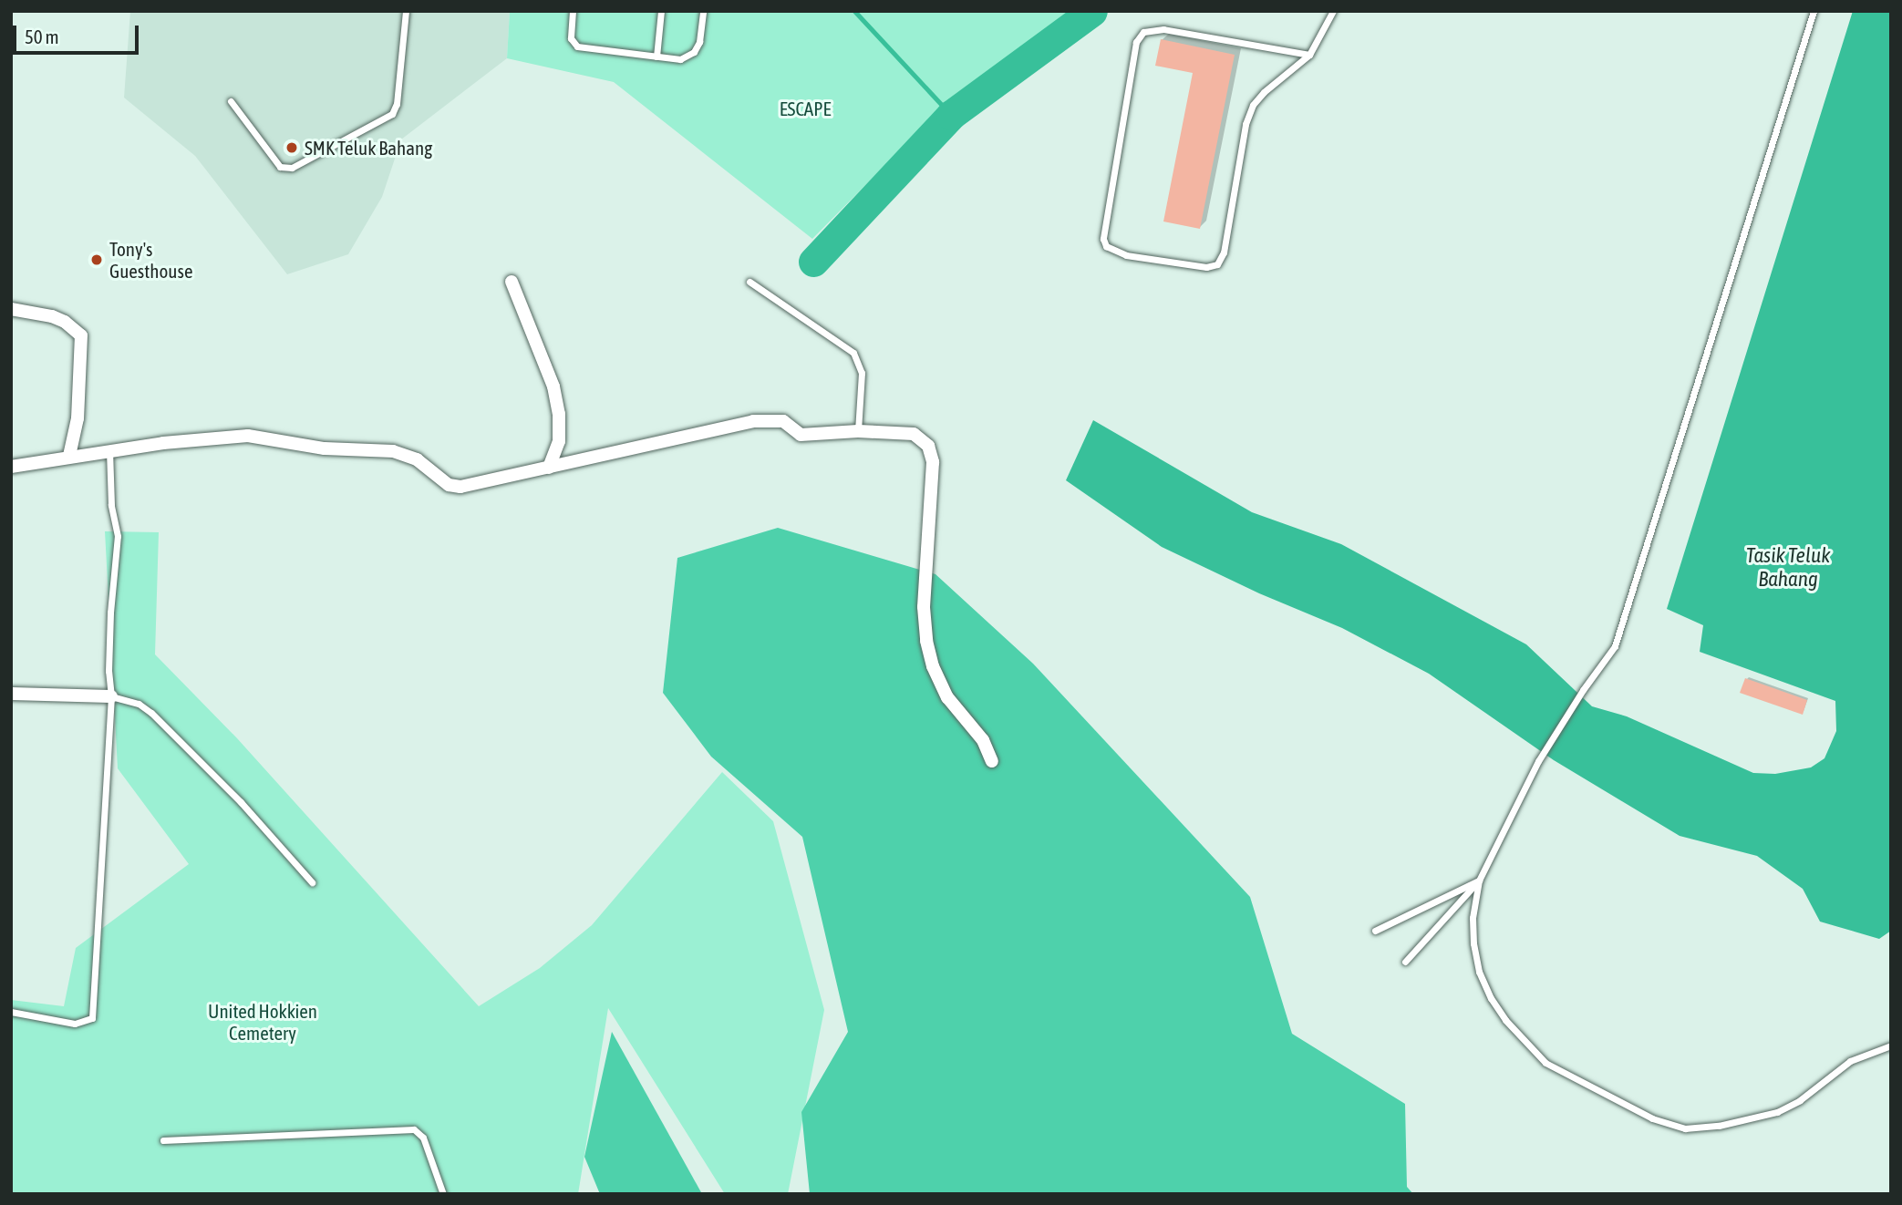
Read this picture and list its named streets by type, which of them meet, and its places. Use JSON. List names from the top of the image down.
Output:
{
  "water": ["Tasik Teluk Bahang"],
  "parks": ["ESCAPE", "United Hokkien Cemetery"],
  "places": ["SMK Teluk Bahang", "Tony's Guesthouse"],
  "scale_bar": "50 m"
}
